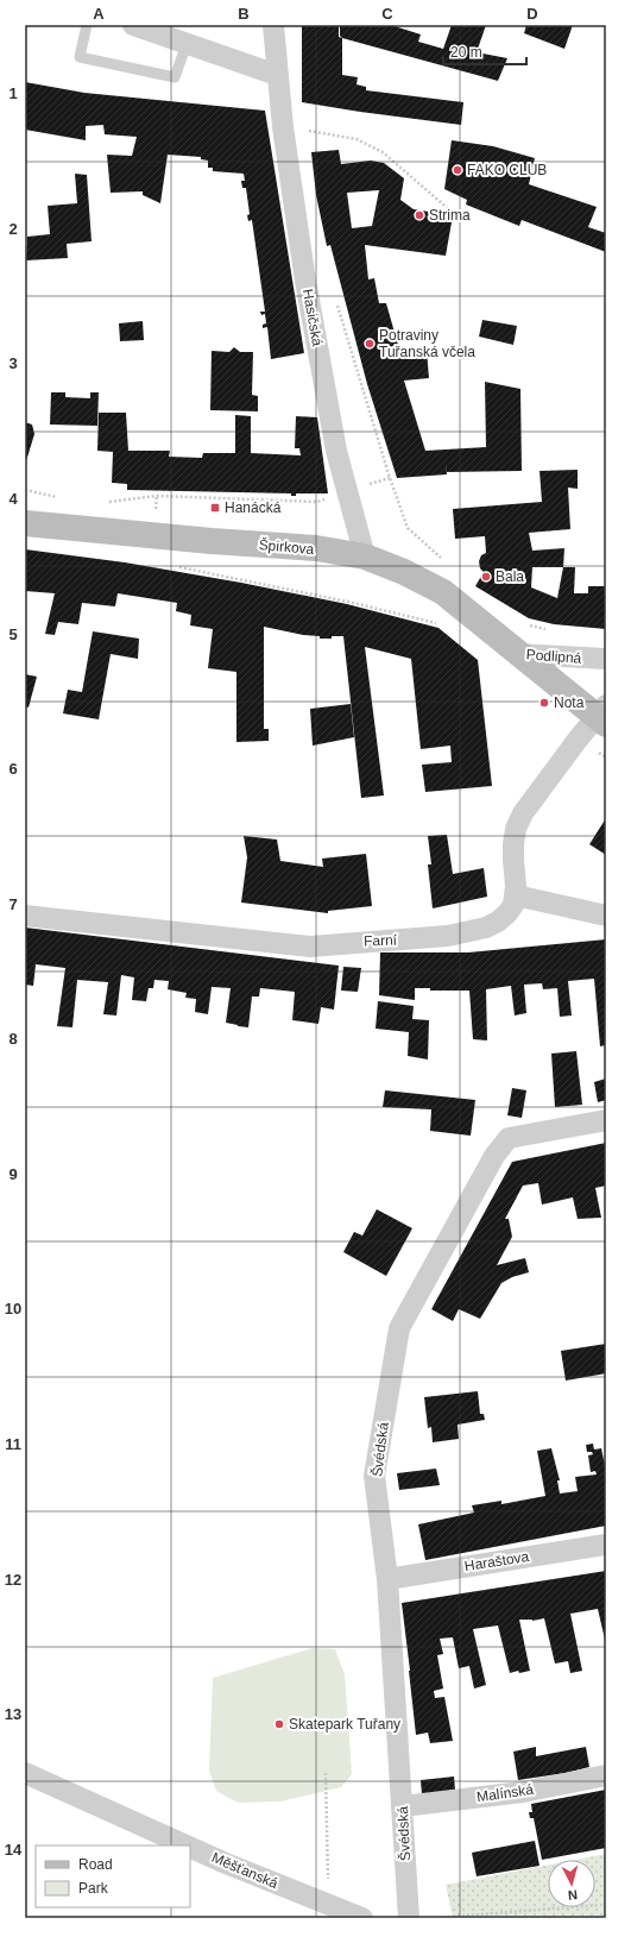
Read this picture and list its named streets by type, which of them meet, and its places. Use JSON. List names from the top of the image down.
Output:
{
  "streets": {
    "main road": ["Špirkova", "Podlipná"],
    "street": [
      "Hasičská",
      "Farní",
      "Švédská",
      "Haraštova",
      "Malínská",
      "Měšťanská"
    ]
  },
  "crossings": [
    ["Hasičská", "Špirkova"],
    ["Špirkova", "Podlipná"],
    ["Švédská", "Haraštova"],
    ["Švédská", "Malínská"]
  ],
  "places": {
    "other": [
      "FAKO CLUB",
      "Strima",
      "Potraviny Tuřanská včela",
      "Bala",
      "Nota",
      "Skatepark Tuřany"
    ],
    "transit": ["Hanácká"]
  },
  "legend": ["Road", "Park"],
  "scale_bar": "20 m",
  "north": "bottom",
  "grid": {
    "columns": [
      "A",
      "B",
      "C",
      "D"
    ],
    "rows": [
      "1",
      "2",
      "3",
      "4",
      "5",
      "6",
      "7",
      "8",
      "9",
      "10",
      "11",
      "12",
      "13",
      "14"
    ]
  }
}
